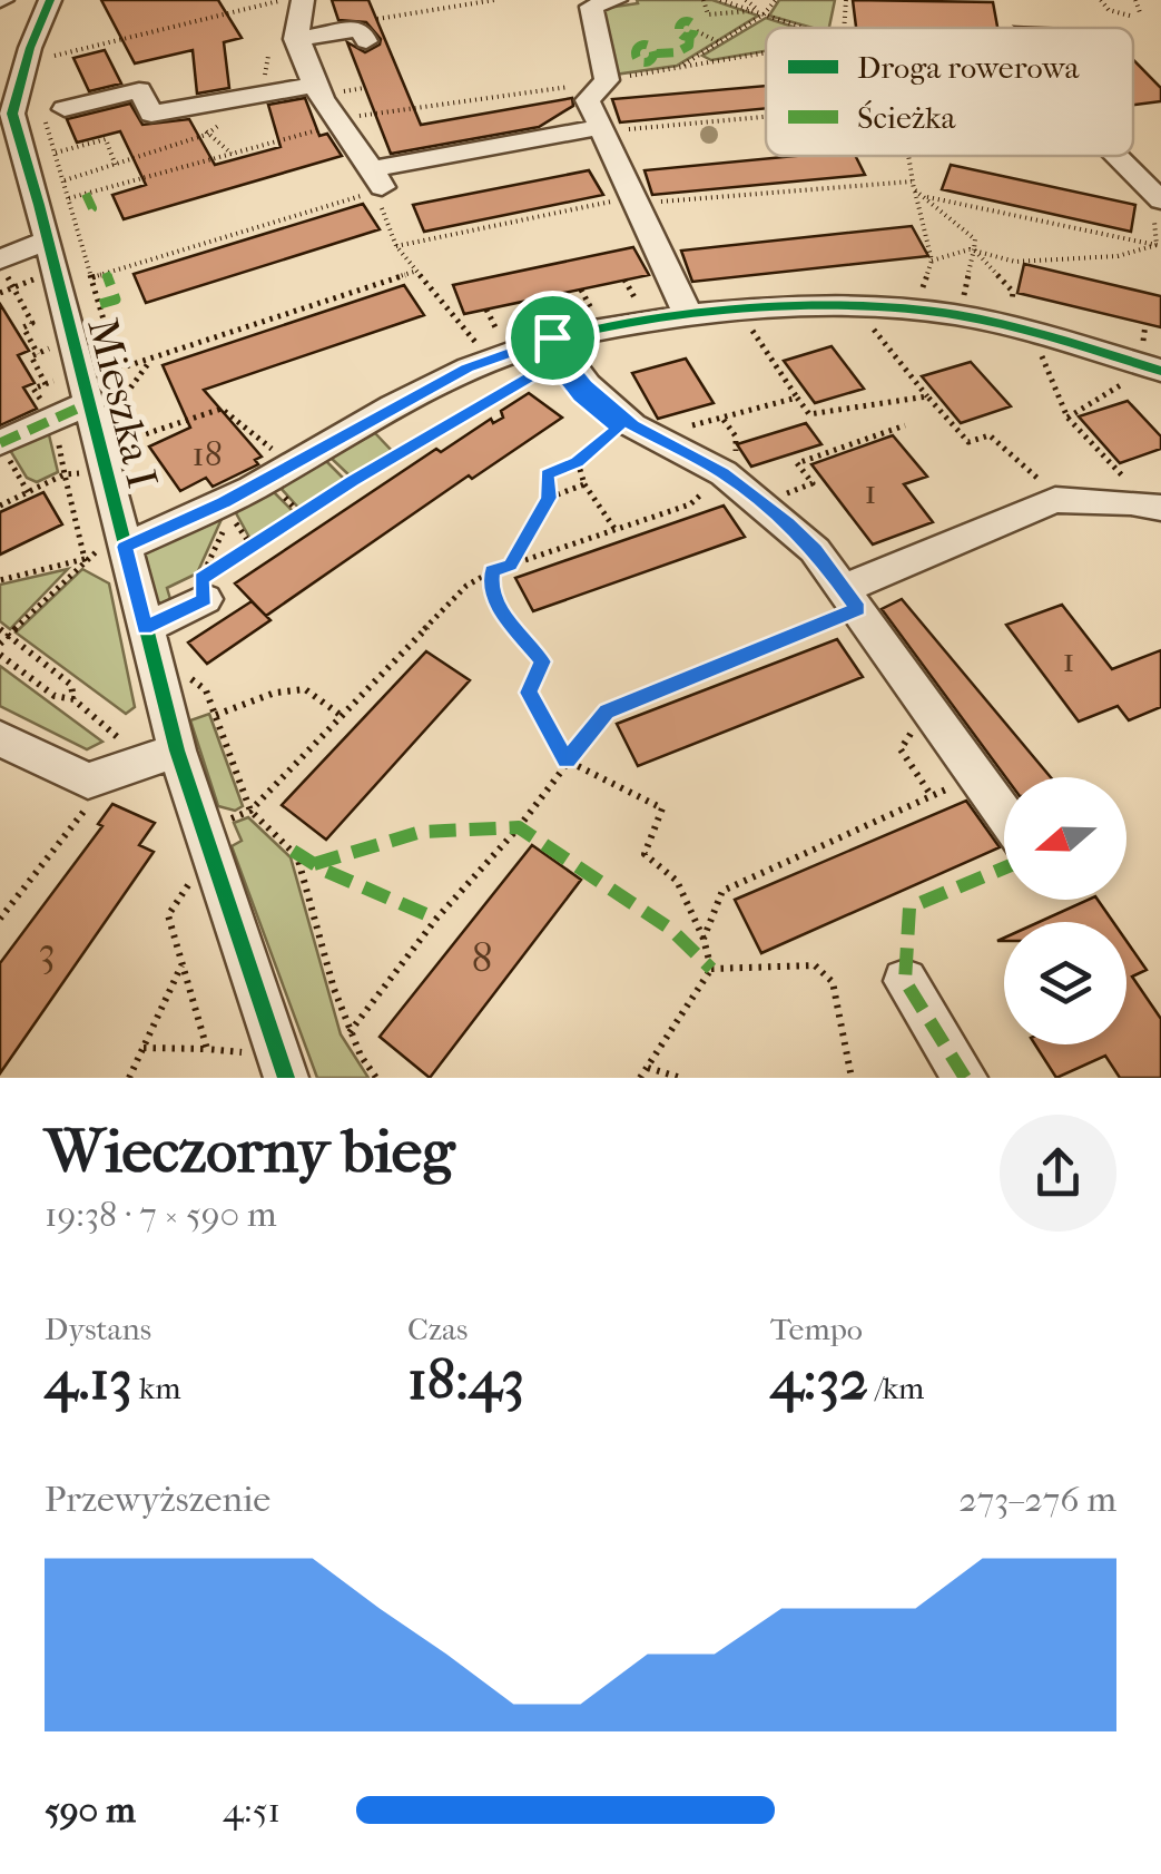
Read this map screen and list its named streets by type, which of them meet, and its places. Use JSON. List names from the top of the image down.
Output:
{
  "streets": {
    "street": ["Mieszka I"]
  },
  "house_numbers": [
    "18",
    "1",
    "1",
    "3",
    "8"
  ],
  "legend": ["Droga rowerowa", "Ścieżka"],
  "north": "left",
  "page": {
    "heading": ["Wieczorny bieg", "19:38 · 7 × 590 m"],
    "stats": [
      ["Dystans", "4.13 km"],
      ["Czas", "18:43"],
      ["Tempo", "4:32 /km"]
    ],
    "chart": ["Przewyższenie", "273–276 m"],
    "list": [
      {
        "name": "590 m",
        "note": "4:51"
      }
    ]
  }
}
